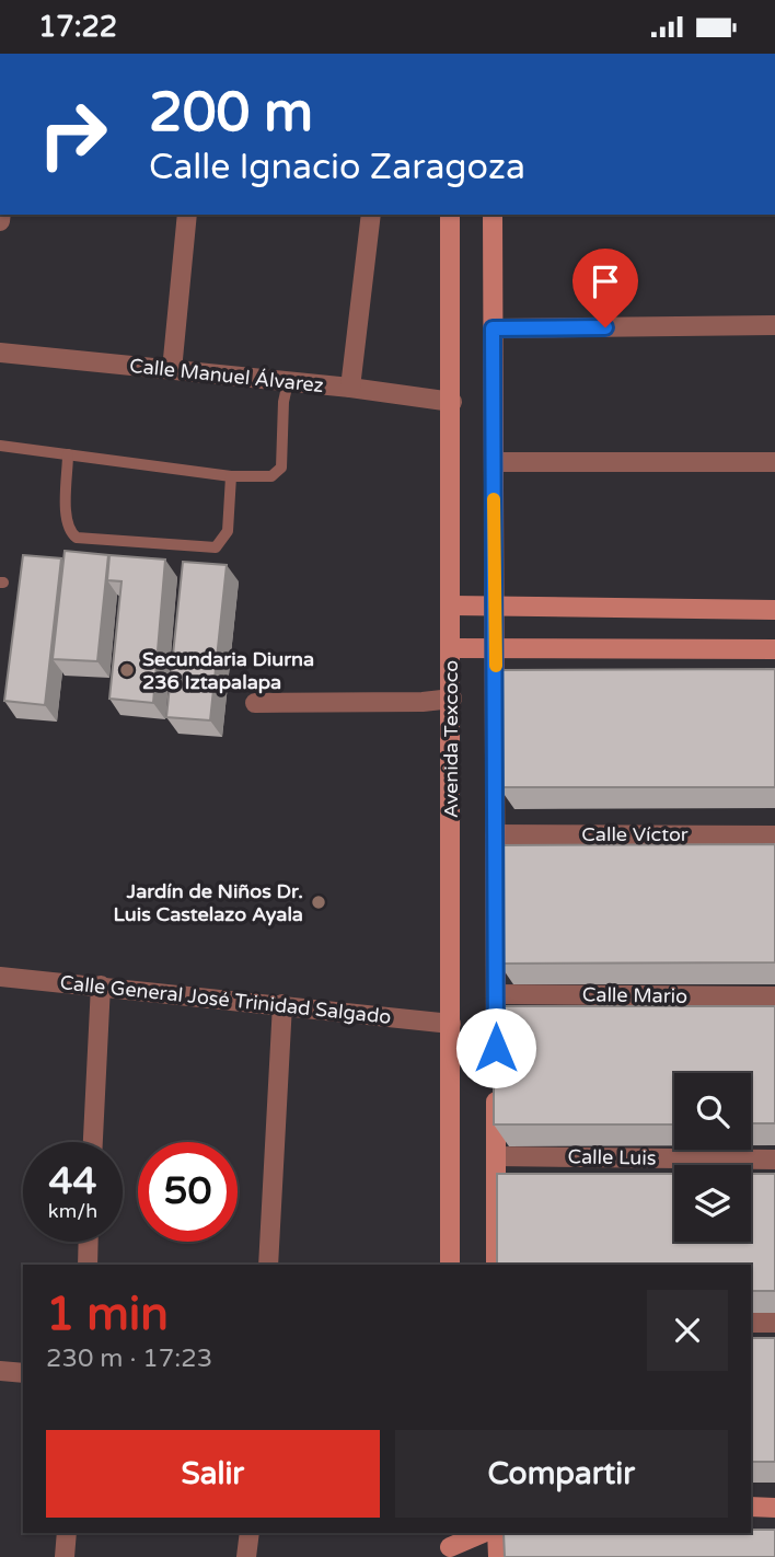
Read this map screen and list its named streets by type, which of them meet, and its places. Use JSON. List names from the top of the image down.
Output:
{
  "streets": {
    "main road": ["Avenida Texcoco"],
    "street": [
      "Calle Manuel Álvarez",
      "Calle Víctor",
      "Calle Mario",
      "Calle General José Trinidad Salgado",
      "Calle Luis"
    ]
  },
  "crossings": [
    ["Calle Manuel Álvarez", "Avenida Texcoco"],
    ["Avenida Texcoco", "Calle General José Trinidad Salgado"]
  ],
  "places": ["Secundaria Diurna 236 Iztapalapa", "Jardín de Niños Dr. Luis Castelazo Ayala"],
  "page": {
    "status": "17:22",
    "turn": ["200 m", "Calle Ignacio Zaragoza"],
    "speed": "44 km/h",
    "limit": "50",
    "heading": ["1 min", "230 m · 17:23"],
    "buttons": ["Salir", "Compartir"]
  }
}
